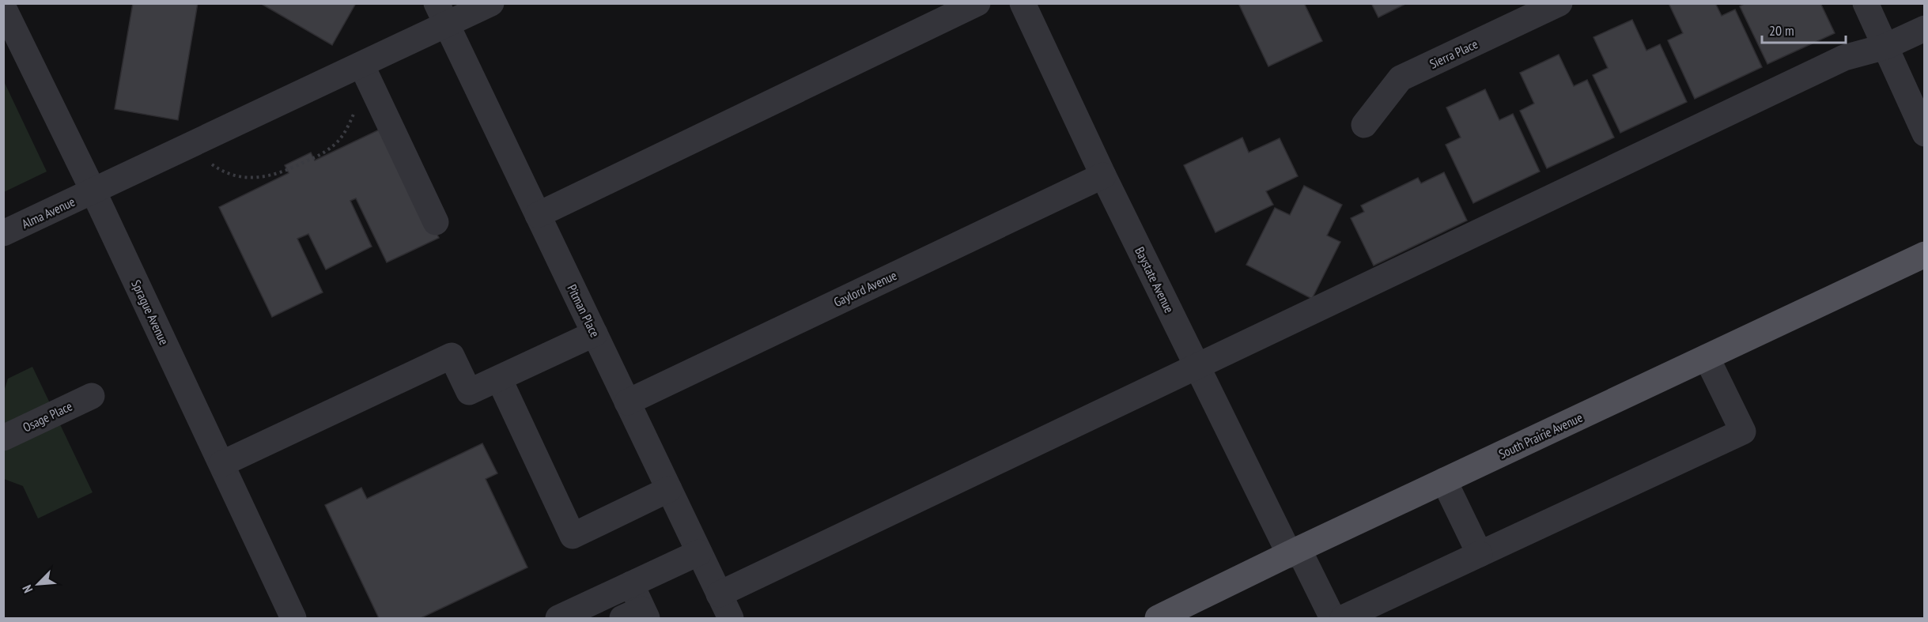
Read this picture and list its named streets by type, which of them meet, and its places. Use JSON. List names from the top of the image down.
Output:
{
  "streets": {
    "main road": ["South Prairie Avenue"],
    "street": [
      "Sierra Place",
      "Alma Avenue",
      "Baystate Avenue",
      "Gaylord Avenue",
      "Pitman Place",
      "Sprague Avenue",
      "Osage Place"
    ]
  },
  "crossings": [
    ["Alma Avenue", "Pitman Place"],
    ["Alma Avenue", "Sprague Avenue"],
    ["Baystate Avenue", "Gaylord Avenue"],
    ["Baystate Avenue", "South Prairie Avenue"],
    ["Gaylord Avenue", "Pitman Place"]
  ],
  "scale_bar": "20 m",
  "north": "bottom left"
}
